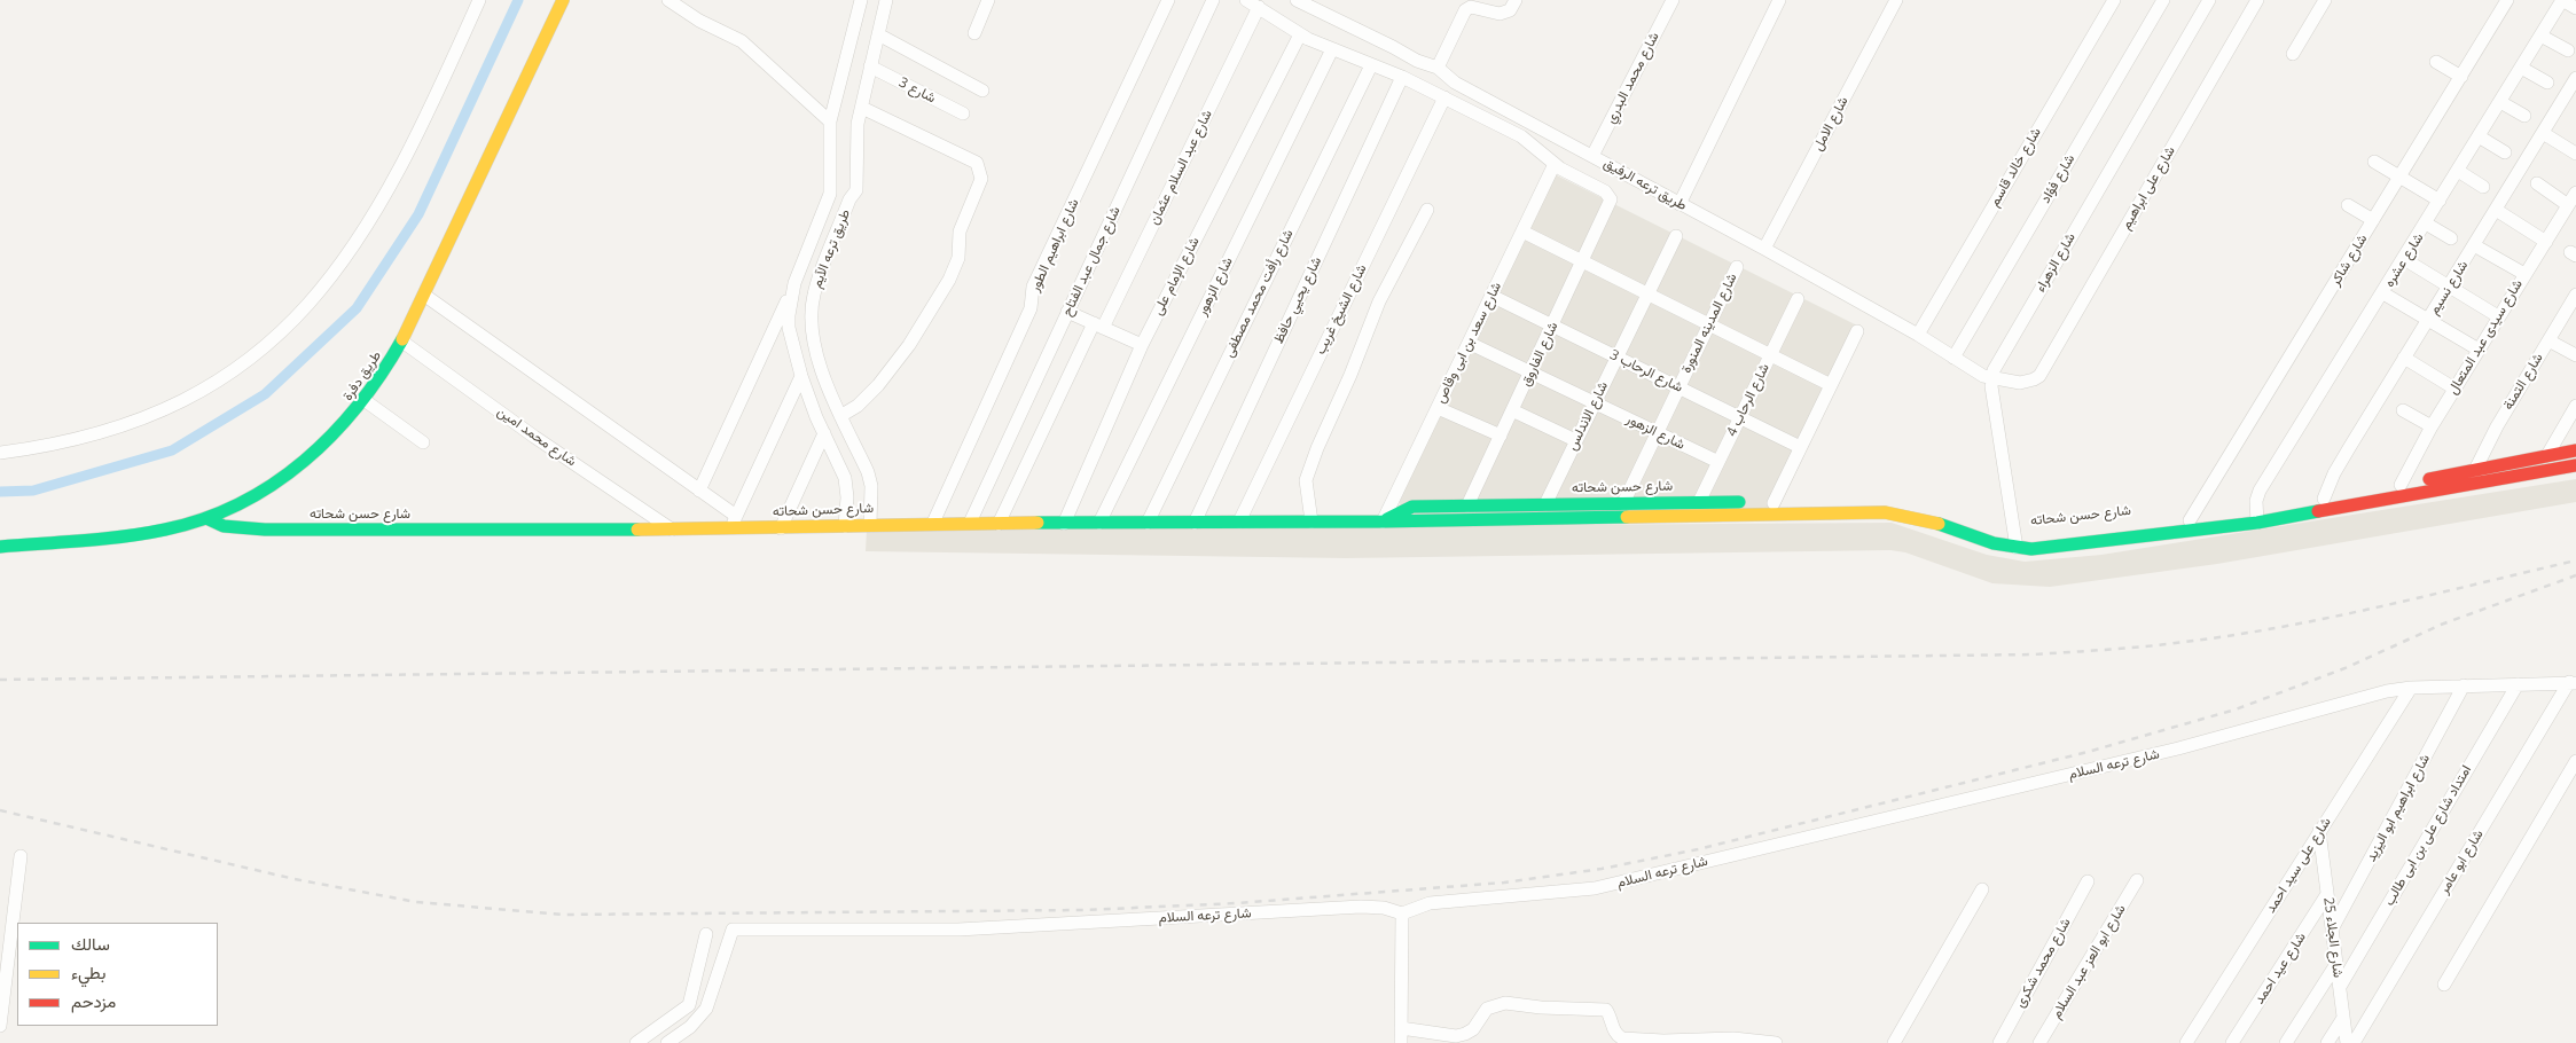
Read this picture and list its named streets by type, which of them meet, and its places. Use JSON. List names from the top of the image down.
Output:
{
  "streets": {
    "main road": ["طريق دفرة", "شارع حسن شحاته"],
    "street": [
      "شارع محمد البدري",
      "شارع 3",
      "شارع الامل",
      "شارع عبد السلام عثمان",
      "شارع خالد قاسم",
      "شارع فؤاد",
      "طريق ترعه الرفيق",
      "شارع على ابراهيم",
      "شارع ابراهيم الطور",
      "طريق ترعه الآيم",
      "شارع شاكر",
      "شارع عشره",
      "شارع جمال عبد الفتاح",
      "شارع الزهراء",
      "شارع الإمام على",
      "شارع الزهور",
      "شارع نسيم",
      "شارع رأفت محمد مصطفى",
      "شارع يحيي حافظ",
      "شارع الشيخ غريب",
      "شارع المدينه المنورة",
      "شارع سيدى عبد المتعال",
      "شارع سعد بن ابى وقاص",
      "شارع الفاروق",
      "شارع الرحاب 3",
      "شارع التمنة",
      "شارع الرحاب 4",
      "شارع الاندلس",
      "شارع محمد امين",
      "شارع ترعه السلام",
      "شارع ابراهيم ابو اليزيد",
      "امتداد شارع على بن ابى طالب",
      "شارع ابو عامر",
      "شارع على سيد احمد",
      "شارع الجلاء 25",
      "شارع ابو العز عبد السلام",
      "شارع محمد شكرى",
      "شارع عيد احمد"
    ]
  },
  "crossings": [
    ["شارع محمد البدري", "طريق ترعه الرفيق"],
    ["شارع 3", "طريق ترعه الآيم"],
    ["شارع الامل", "طريق ترعه الرفيق"],
    ["شارع عبد السلام عثمان", "طريق ترعه الرفيق"],
    ["شارع عبد السلام عثمان", "شارع حسن شحاته"],
    ["شارع خالد قاسم", "طريق ترعه الرفيق"],
    ["شارع فؤاد", "طريق ترعه الرفيق"],
    ["طريق ترعه الرفيق", "شارع على ابراهيم"],
    ["طريق ترعه الرفيق", "شارع الزهراء"],
    ["طريق ترعه الرفيق", "شارع الإمام على"],
    ["طريق ترعه الرفيق", "شارع الزهور"],
    ["طريق ترعه الرفيق", "شارع رأفت محمد مصطفى"],
    ["طريق ترعه الرفيق", "شارع يحيي حافظ"],
    ["طريق ترعه الرفيق", "شارع الشيخ غريب"],
    ["طريق ترعه الرفيق", "شارع سعد بن ابى وقاص"],
    ["طريق ترعه الرفيق", "شارع الفاروق"],
    ["شارع ابراهيم الطور", "شارع حسن شحاته"],
    ["طريق ترعه الآيم", "شارع حسن شحاته"],
    ["شارع شاكر", "شارع حسن شحاته"],
    ["شارع عشره", "شارع حسن شحاته"],
    ["شارع جمال عبد الفتاح", "شارع حسن شحاته"],
    ["شارع الإمام على", "شارع حسن شحاته"],
    ["شارع الزهور", "شارع المدينه المنورة"],
    ["شارع الزهور", "شارع سعد بن ابى وقاص"],
    ["شارع الزهور", "شارع الفاروق"],
    ["شارع الزهور", "شارع الرحاب 4"],
    ["شارع الزهور", "شارع الاندلس"],
    ["شارع الزهور", "شارع حسن شحاته"],
    ["شارع نسيم", "شارع حسن شحاته"],
    ["شارع رأفت محمد مصطفى", "شارع حسن شحاته"],
    ["شارع يحيي حافظ", "شارع حسن شحاته"],
    ["شارع الشيخ غريب", "شارع حسن شحاته"],
    ["شارع المدينه المنورة", "شارع الرحاب 3"],
    ["شارع المدينه المنورة", "شارع حسن شحاته"],
    ["شارع سيدى عبد المتعال", "شارع حسن شحاته"],
    ["شارع سعد بن ابى وقاص", "شارع الرحاب 3"],
    ["شارع سعد بن ابى وقاص", "شارع حسن شحاته"],
    ["شارع الفاروق", "شارع الرحاب 3"],
    ["شارع الفاروق", "شارع حسن شحاته"],
    ["شارع الرحاب 3", "شارع الرحاب 4"],
    ["شارع الرحاب 3", "شارع الاندلس"],
    ["طريق دفرة", "شارع محمد امين"],
    ["طريق دفرة", "شارع حسن شحاته"],
    ["شارع التمنة", "شارع حسن شحاته"],
    ["شارع الرحاب 4", "شارع حسن شحاته"],
    ["شارع الاندلس", "شارع حسن شحاته"],
    ["شارع محمد امين", "شارع حسن شحاته"],
    ["شارع ترعه السلام", "شارع ابراهيم ابو اليزيد"],
    ["شارع ترعه السلام", "امتداد شارع على بن ابى طالب"],
    ["شارع ترعه السلام", "شارع ابو عامر"],
    ["شارع ترعه السلام", "شارع على سيد احمد"],
    ["شارع ابراهيم ابو اليزيد", "شارع الجلاء 25"],
    ["امتداد شارع على بن ابى طالب", "شارع الجلاء 25"],
    ["شارع على سيد احمد", "شارع الجلاء 25"],
    ["شارع الجلاء 25", "شارع عيد احمد"]
  ],
  "legend": ["سالك", "بطيء", "مزدحم"]
}
